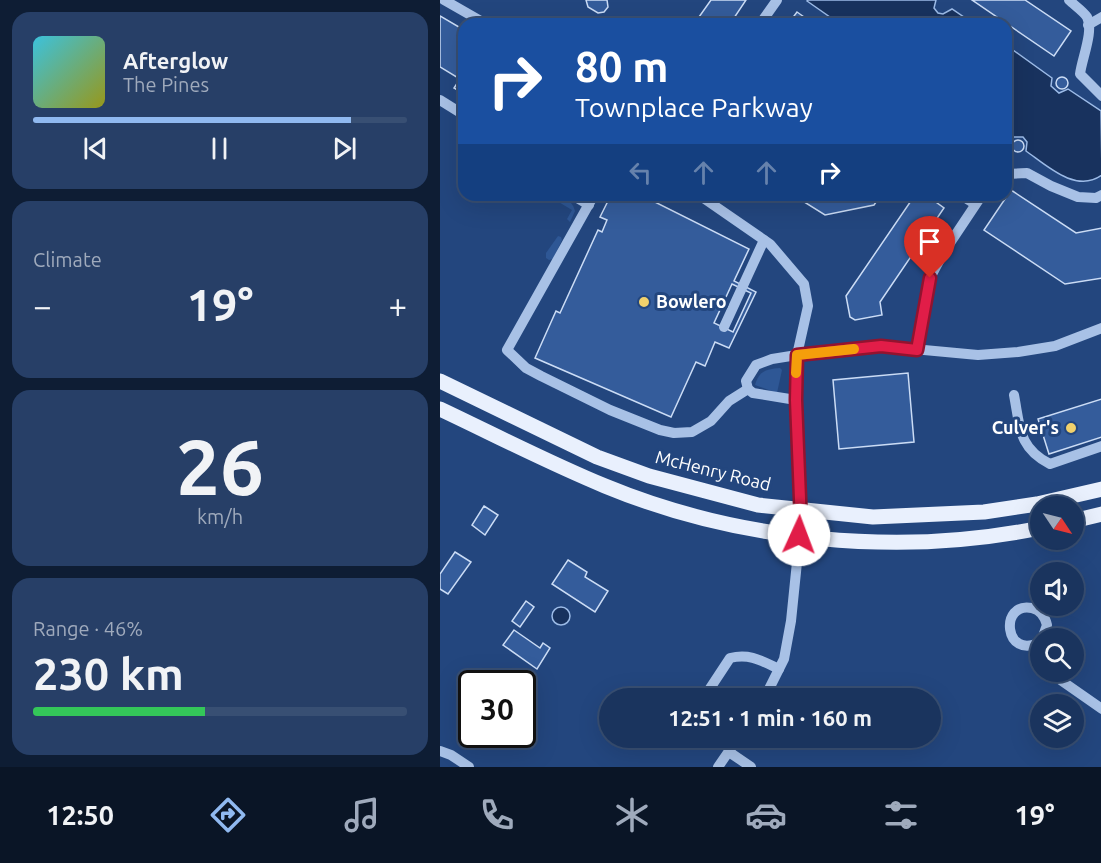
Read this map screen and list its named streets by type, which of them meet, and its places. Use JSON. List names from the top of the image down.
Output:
{
  "streets": {
    "main road": ["McHenry Road"]
  },
  "places": ["Bowlero", "Culver's"],
  "north": "bottom right",
  "page": {
    "turn": ["80 m", "Townplace Parkway"],
    "song": ["Afterglow", "The Pines"],
    "tile": [
      "Climate",
      ["26", "km/h"],
      ["Range · 46%", "230 km"]
    ],
    "heat": ["−", "19°", "+"],
    "limit": "30",
    "trip": "12:51 · 1 min · 160 m",
    "tabs": ["12:50", "19°"]
  }
}
